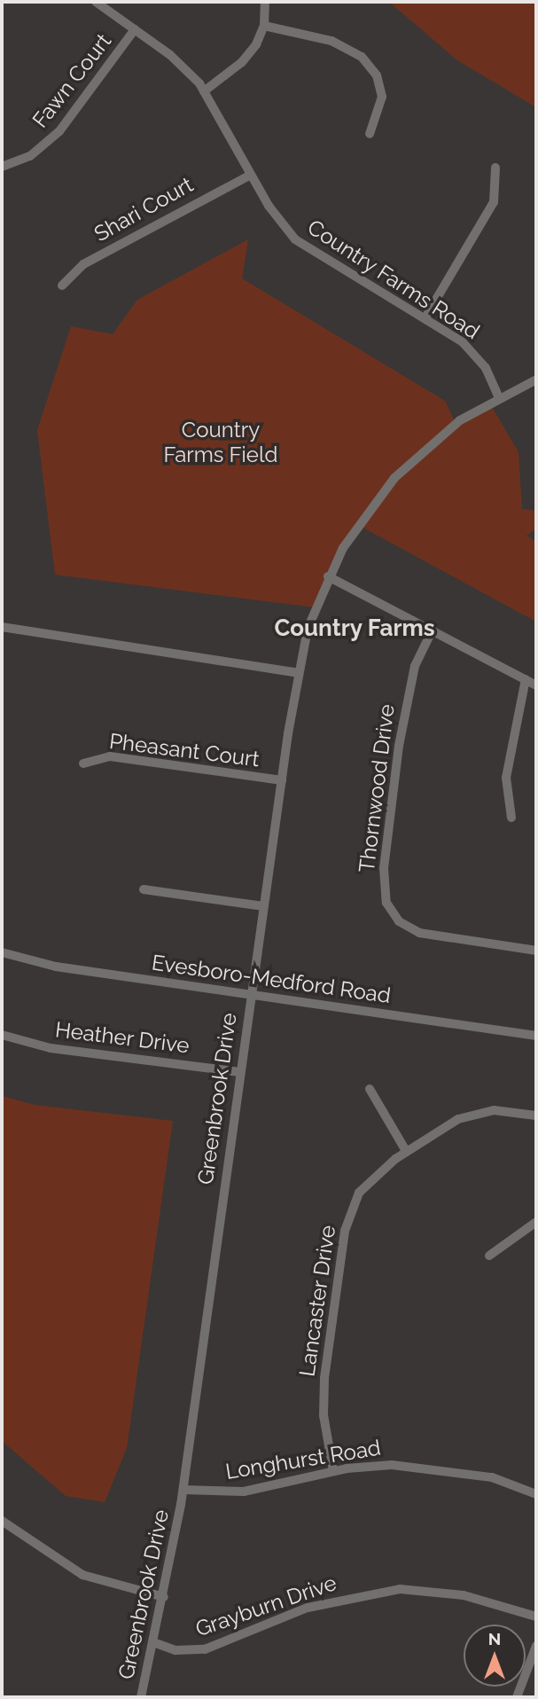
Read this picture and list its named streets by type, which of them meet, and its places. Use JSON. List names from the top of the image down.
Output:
{
  "streets": {
    "street": [
      "Fawn Court",
      "Shari Court",
      "Country Farms Road",
      "Pheasant Court",
      "Thornwood Drive",
      "Evesboro-Medford Road",
      "Heather Drive",
      "Greenbrook Drive",
      "Lancaster Drive",
      "Longhurst Road",
      "Grayburn Drive"
    ]
  },
  "crossings": [
    ["Fawn Court", "Country Farms Road"],
    ["Shari Court", "Country Farms Road"],
    ["Country Farms Road", "Greenbrook Drive"],
    ["Pheasant Court", "Greenbrook Drive"],
    ["Evesboro-Medford Road", "Greenbrook Drive"],
    ["Heather Drive", "Greenbrook Drive"],
    ["Greenbrook Drive", "Longhurst Road"],
    ["Greenbrook Drive", "Grayburn Drive"],
    ["Lancaster Drive", "Longhurst Road"]
  ],
  "districts": ["Country Farms"],
  "parks": ["Country Farms Field"],
  "north": "top"
}
